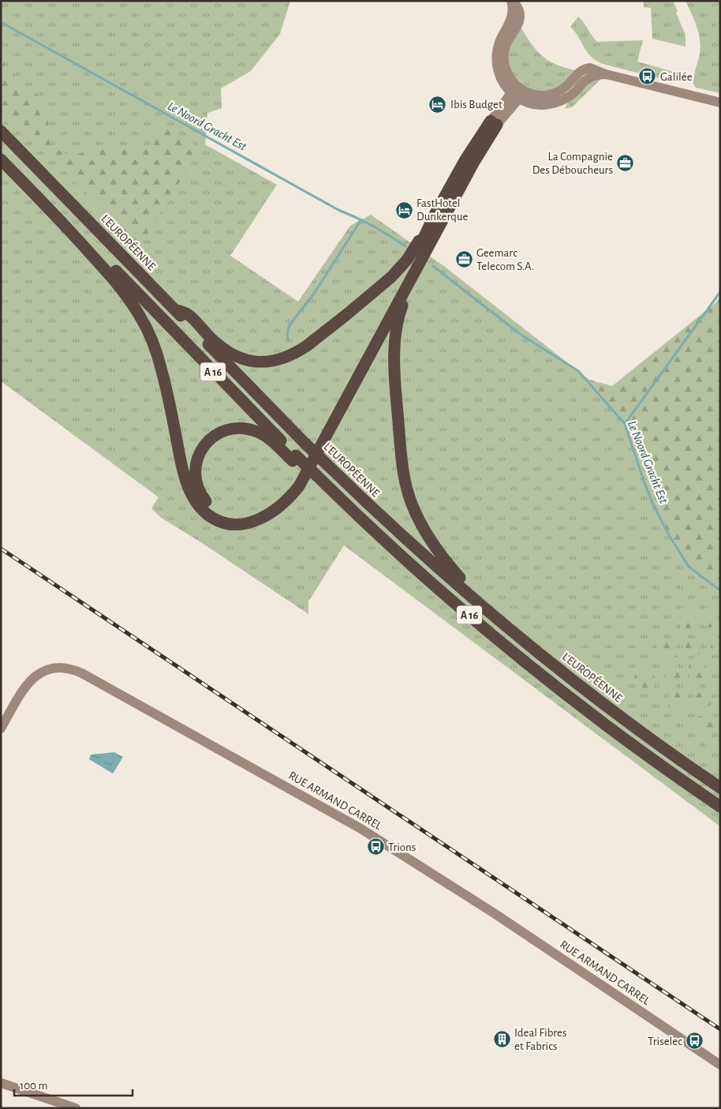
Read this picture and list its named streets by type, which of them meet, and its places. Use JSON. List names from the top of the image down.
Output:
{
  "streets": {
    "highway": ["L'EUROPÉENNE", "A 16"],
    "street": ["RUE ARMAND CARREL"]
  },
  "water": ["Le Noord Gracht Est"],
  "places": {
    "bus stop": ["Galilée", "Trions", "Triselec"],
    "hotel": ["Ibis Budget", "FastHotel Dunkerque"],
    "office": ["La Compagnie Des Déboucheurs", "Geemarc Telecom S.A."],
    "building": ["Ideal Fibres et Fabrics"]
  },
  "scale_bar": "100 m"
}
